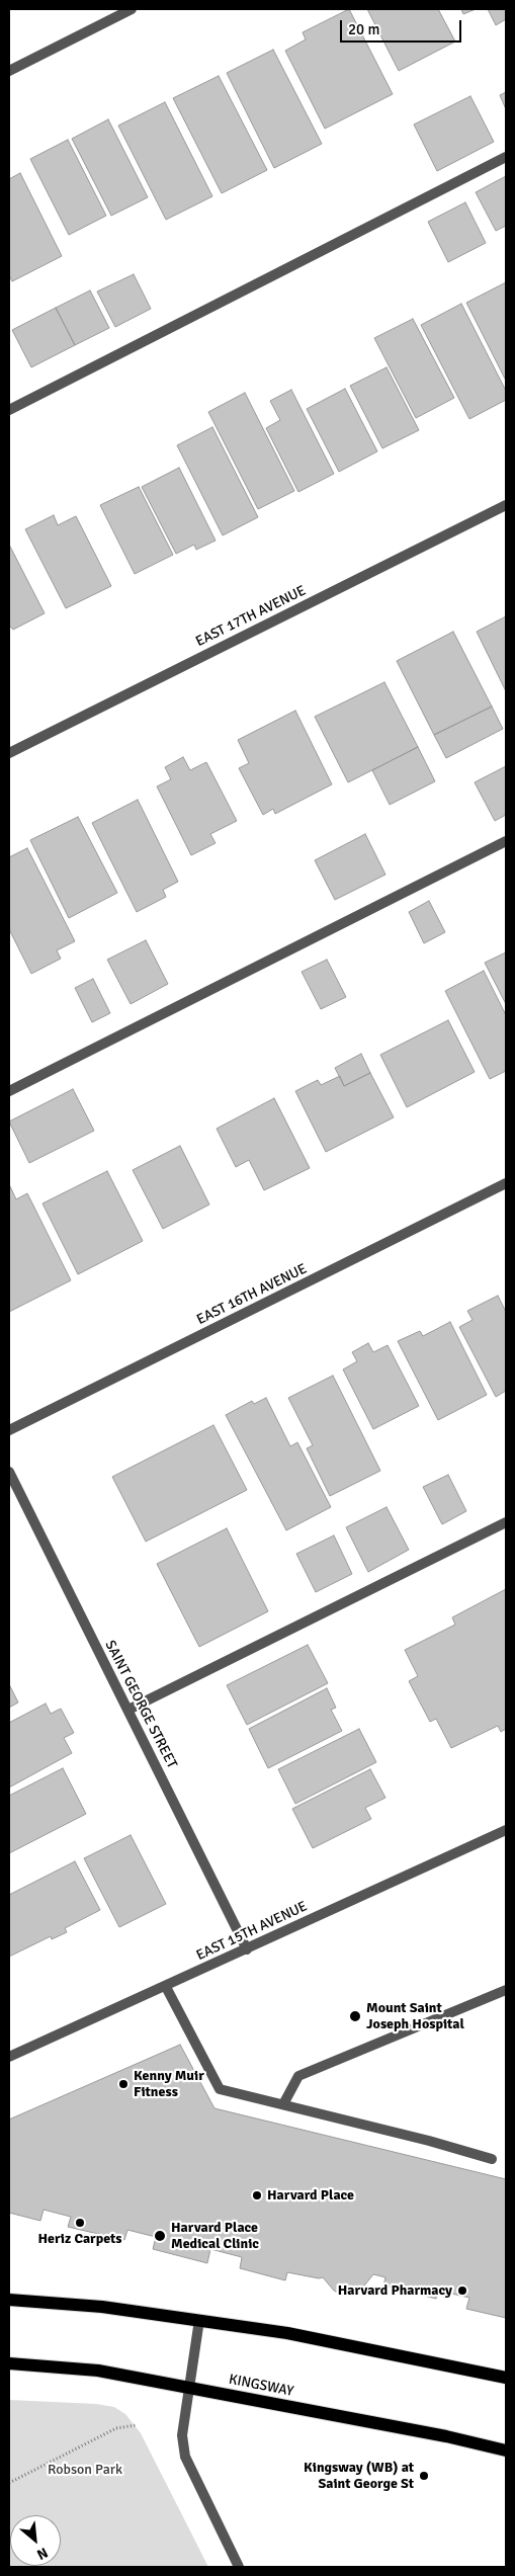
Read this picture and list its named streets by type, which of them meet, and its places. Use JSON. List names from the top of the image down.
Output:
{
  "streets": {
    "main road": ["KINGSWAY"],
    "street": [
      "EAST 17TH AVENUE",
      "EAST 16TH AVENUE",
      "SAINT GEORGE STREET",
      "EAST 15TH AVENUE"
    ]
  },
  "crossings": [
    ["SAINT GEORGE STREET", "EAST 15TH AVENUE"]
  ],
  "parks": ["Robson Park"],
  "places": [
    "Mount Saint Joseph Hospital",
    "Kenny Muir Fitness",
    "Harvard Place",
    "Heriz Carpets",
    "Harvard Place Medical Clinic",
    "Harvard Pharmacy",
    "Kingsway (WB) at Saint George St"
  ],
  "scale_bar": "20 m",
  "north": "bottom right"
}
